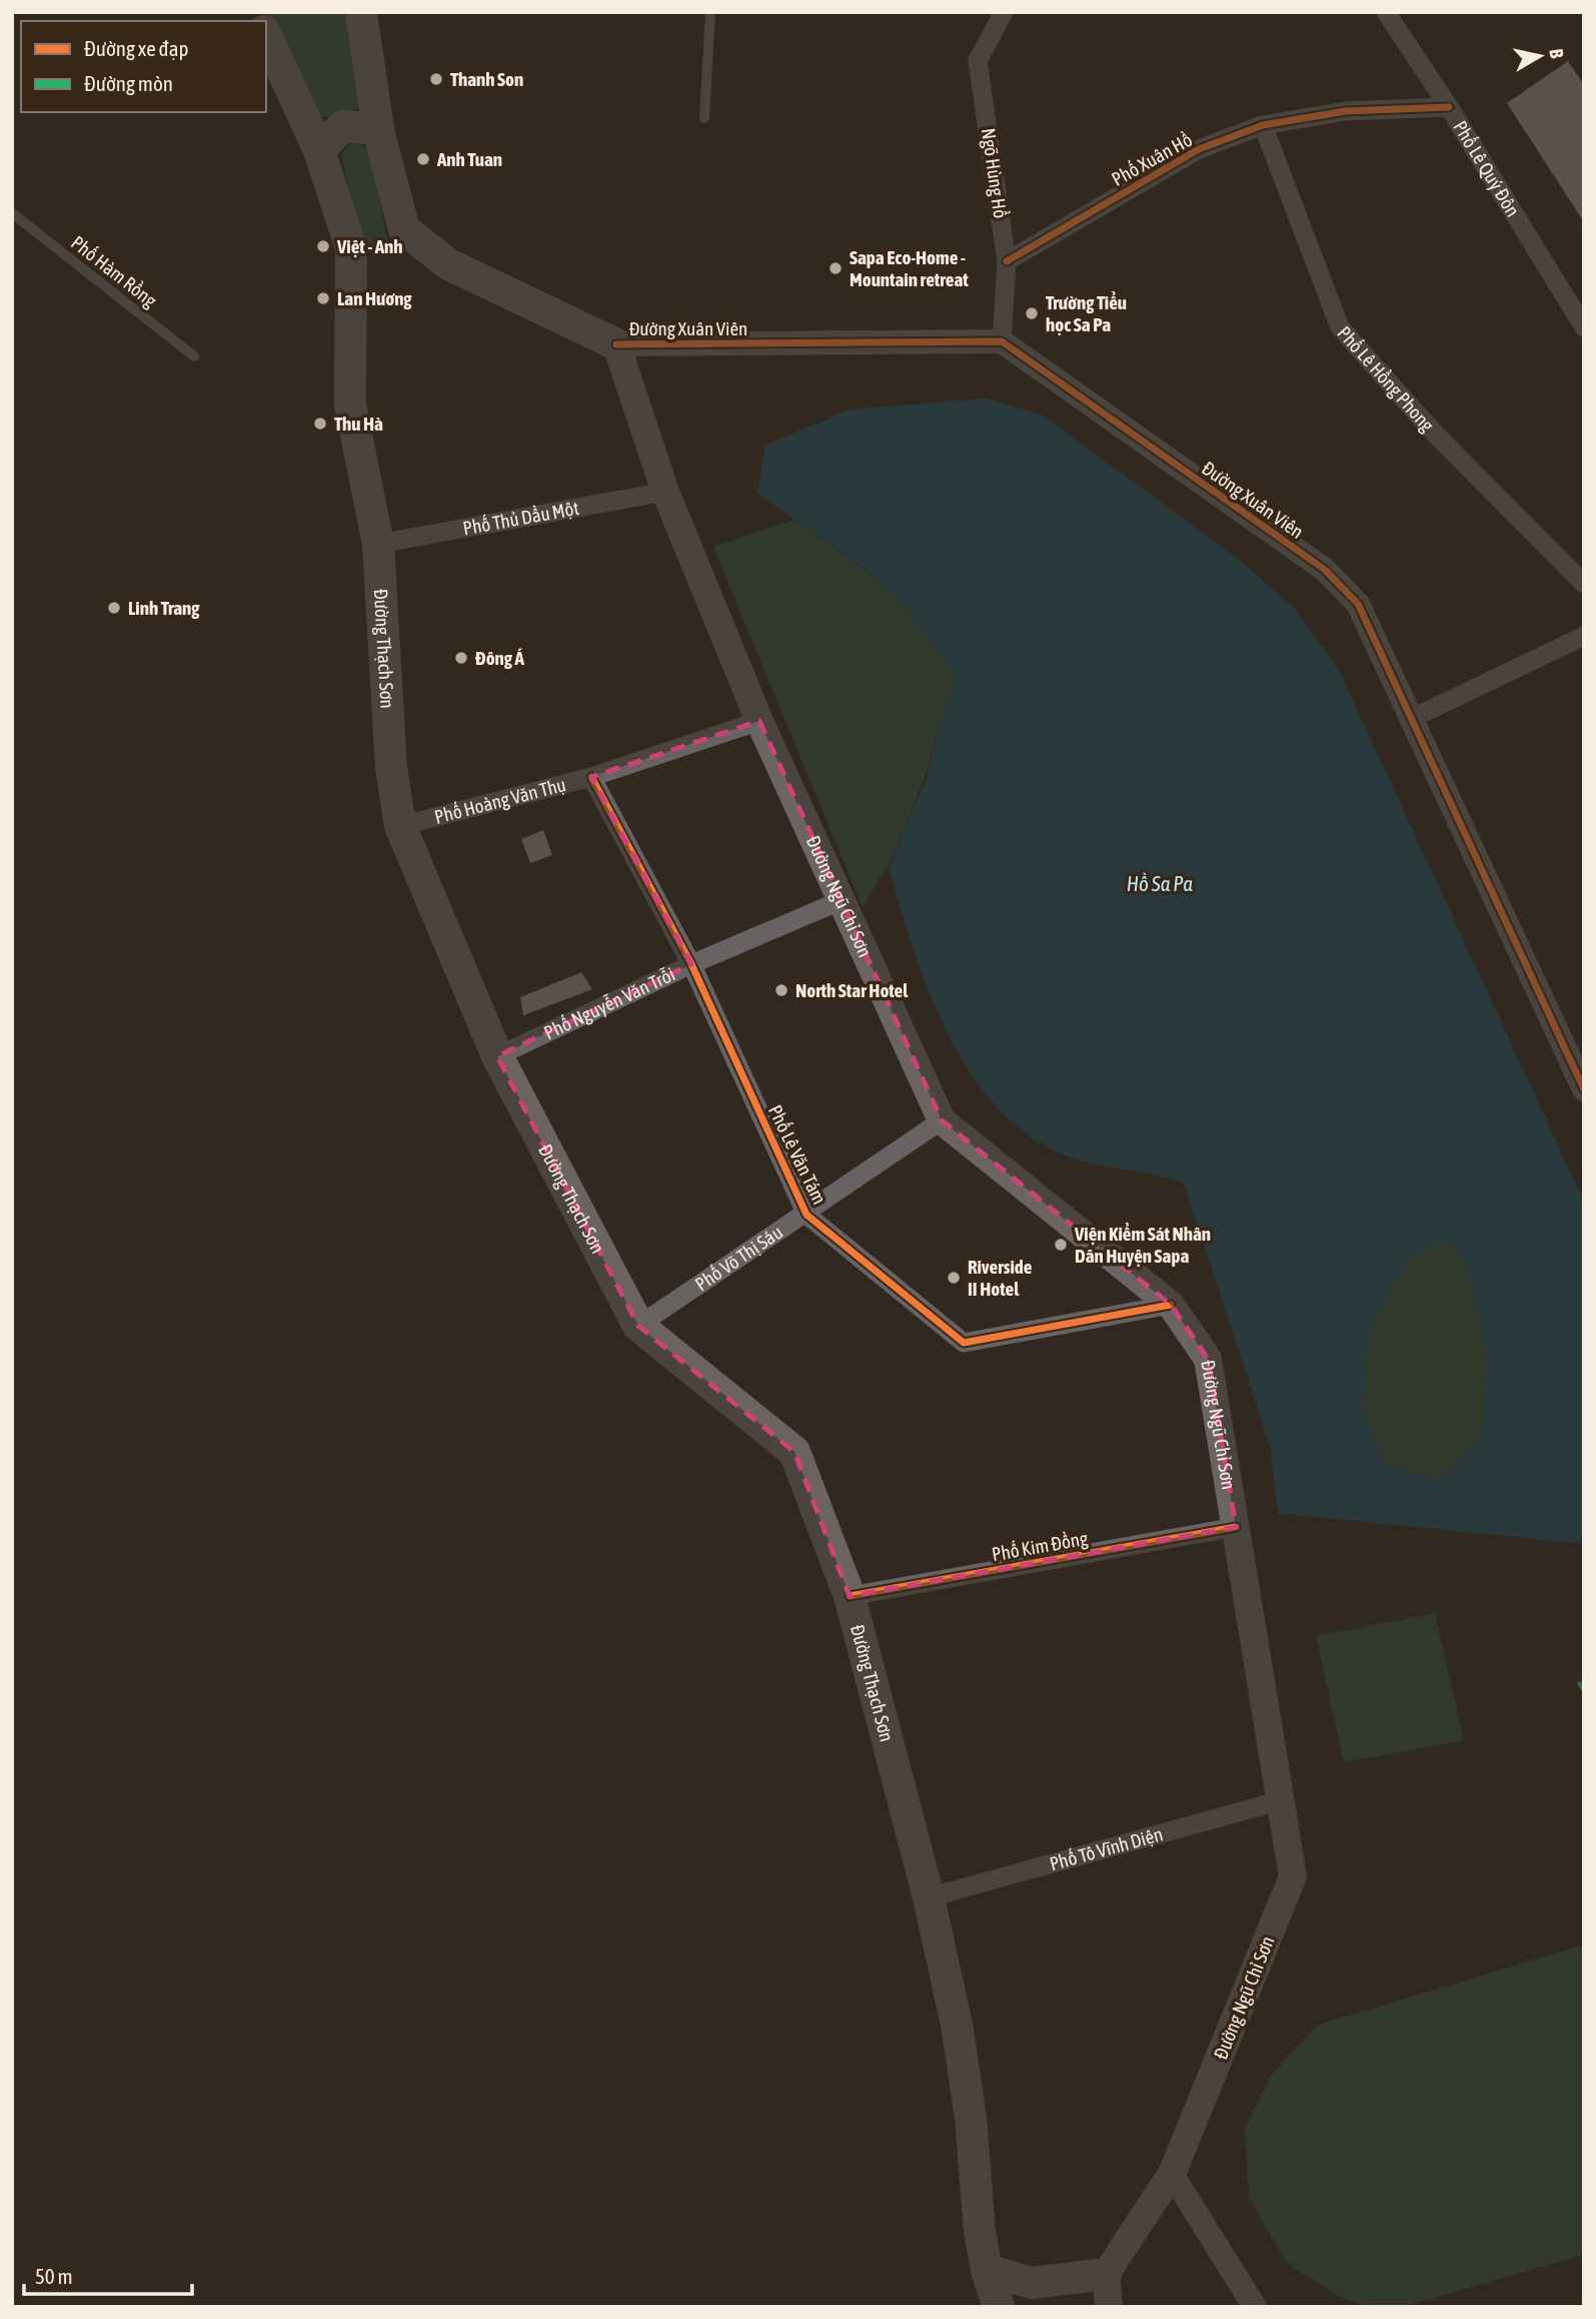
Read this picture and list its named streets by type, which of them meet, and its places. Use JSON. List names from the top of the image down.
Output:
{
  "streets": {
    "main road": ["Đường Xuân Viên", "Đường Thạch Sơn", "Đường Ngũ Chỉ Sơn"],
    "street": [
      "Phố Xuân Hồ",
      "Phố Lê Quý Đôn",
      "Ngõ Hùng Hồ",
      "Phố Lê Hồng Phong",
      "Phố Thủ Dầu Một",
      "Phố Hoàng Văn Thụ",
      "Phố Nguyễn Văn Trỗi",
      "Phố Lê Văn Tám",
      "Phố Võ Thị Sáu",
      "Phố Kim Đồng",
      "Phố Tô Vĩnh Diện"
    ],
    "lane": ["Phố Hàm Rồng"]
  },
  "crossings": [
    ["Phố Xuân Hồ", "Phố Lê Quý Đôn"],
    ["Phố Xuân Hồ", "Ngõ Hùng Hồ"],
    ["Phố Xuân Hồ", "Phố Lê Hồng Phong"],
    ["Ngõ Hùng Hồ", "Đường Xuân Viên"],
    ["Đường Xuân Viên", "Đường Ngũ Chỉ Sơn"],
    ["Phố Thủ Dầu Một", "Đường Thạch Sơn"],
    ["Phố Thủ Dầu Một", "Đường Ngũ Chỉ Sơn"],
    ["Đường Thạch Sơn", "Phố Hoàng Văn Thụ"],
    ["Đường Thạch Sơn", "Phố Nguyễn Văn Trỗi"],
    ["Đường Thạch Sơn", "Phố Võ Thị Sáu"],
    ["Đường Thạch Sơn", "Phố Kim Đồng"],
    ["Đường Thạch Sơn", "Phố Tô Vĩnh Diện"],
    ["Phố Hoàng Văn Thụ", "Đường Ngũ Chỉ Sơn"],
    ["Phố Hoàng Văn Thụ", "Phố Lê Văn Tám"],
    ["Đường Ngũ Chỉ Sơn", "Phố Nguyễn Văn Trỗi"],
    ["Đường Ngũ Chỉ Sơn", "Phố Lê Văn Tám"],
    ["Đường Ngũ Chỉ Sơn", "Phố Võ Thị Sáu"],
    ["Đường Ngũ Chỉ Sơn", "Phố Kim Đồng"],
    ["Đường Ngũ Chỉ Sơn", "Phố Tô Vĩnh Diện"],
    ["Phố Nguyễn Văn Trỗi", "Phố Lê Văn Tám"],
    ["Phố Lê Văn Tám", "Phố Võ Thị Sáu"]
  ],
  "water": ["Hồ Sa Pa"],
  "places": [
    "Thanh Son",
    "Anh Tuan",
    "Việt - Anh",
    "Sapa Eco-Home - Mountain retreat",
    "Lan Hương",
    "Trường Tiểu học Sa Pa",
    "Thu Hà",
    "Linh Trang",
    "Đông Á",
    "North Star Hotel",
    "Viện Kiểm Sát Nhân Dân Huyện Sapa",
    "Riverside II Hotel"
  ],
  "legend": ["Đường xe đạp", "Đường mòn"],
  "scale_bar": "50 m",
  "north": "right"
}
